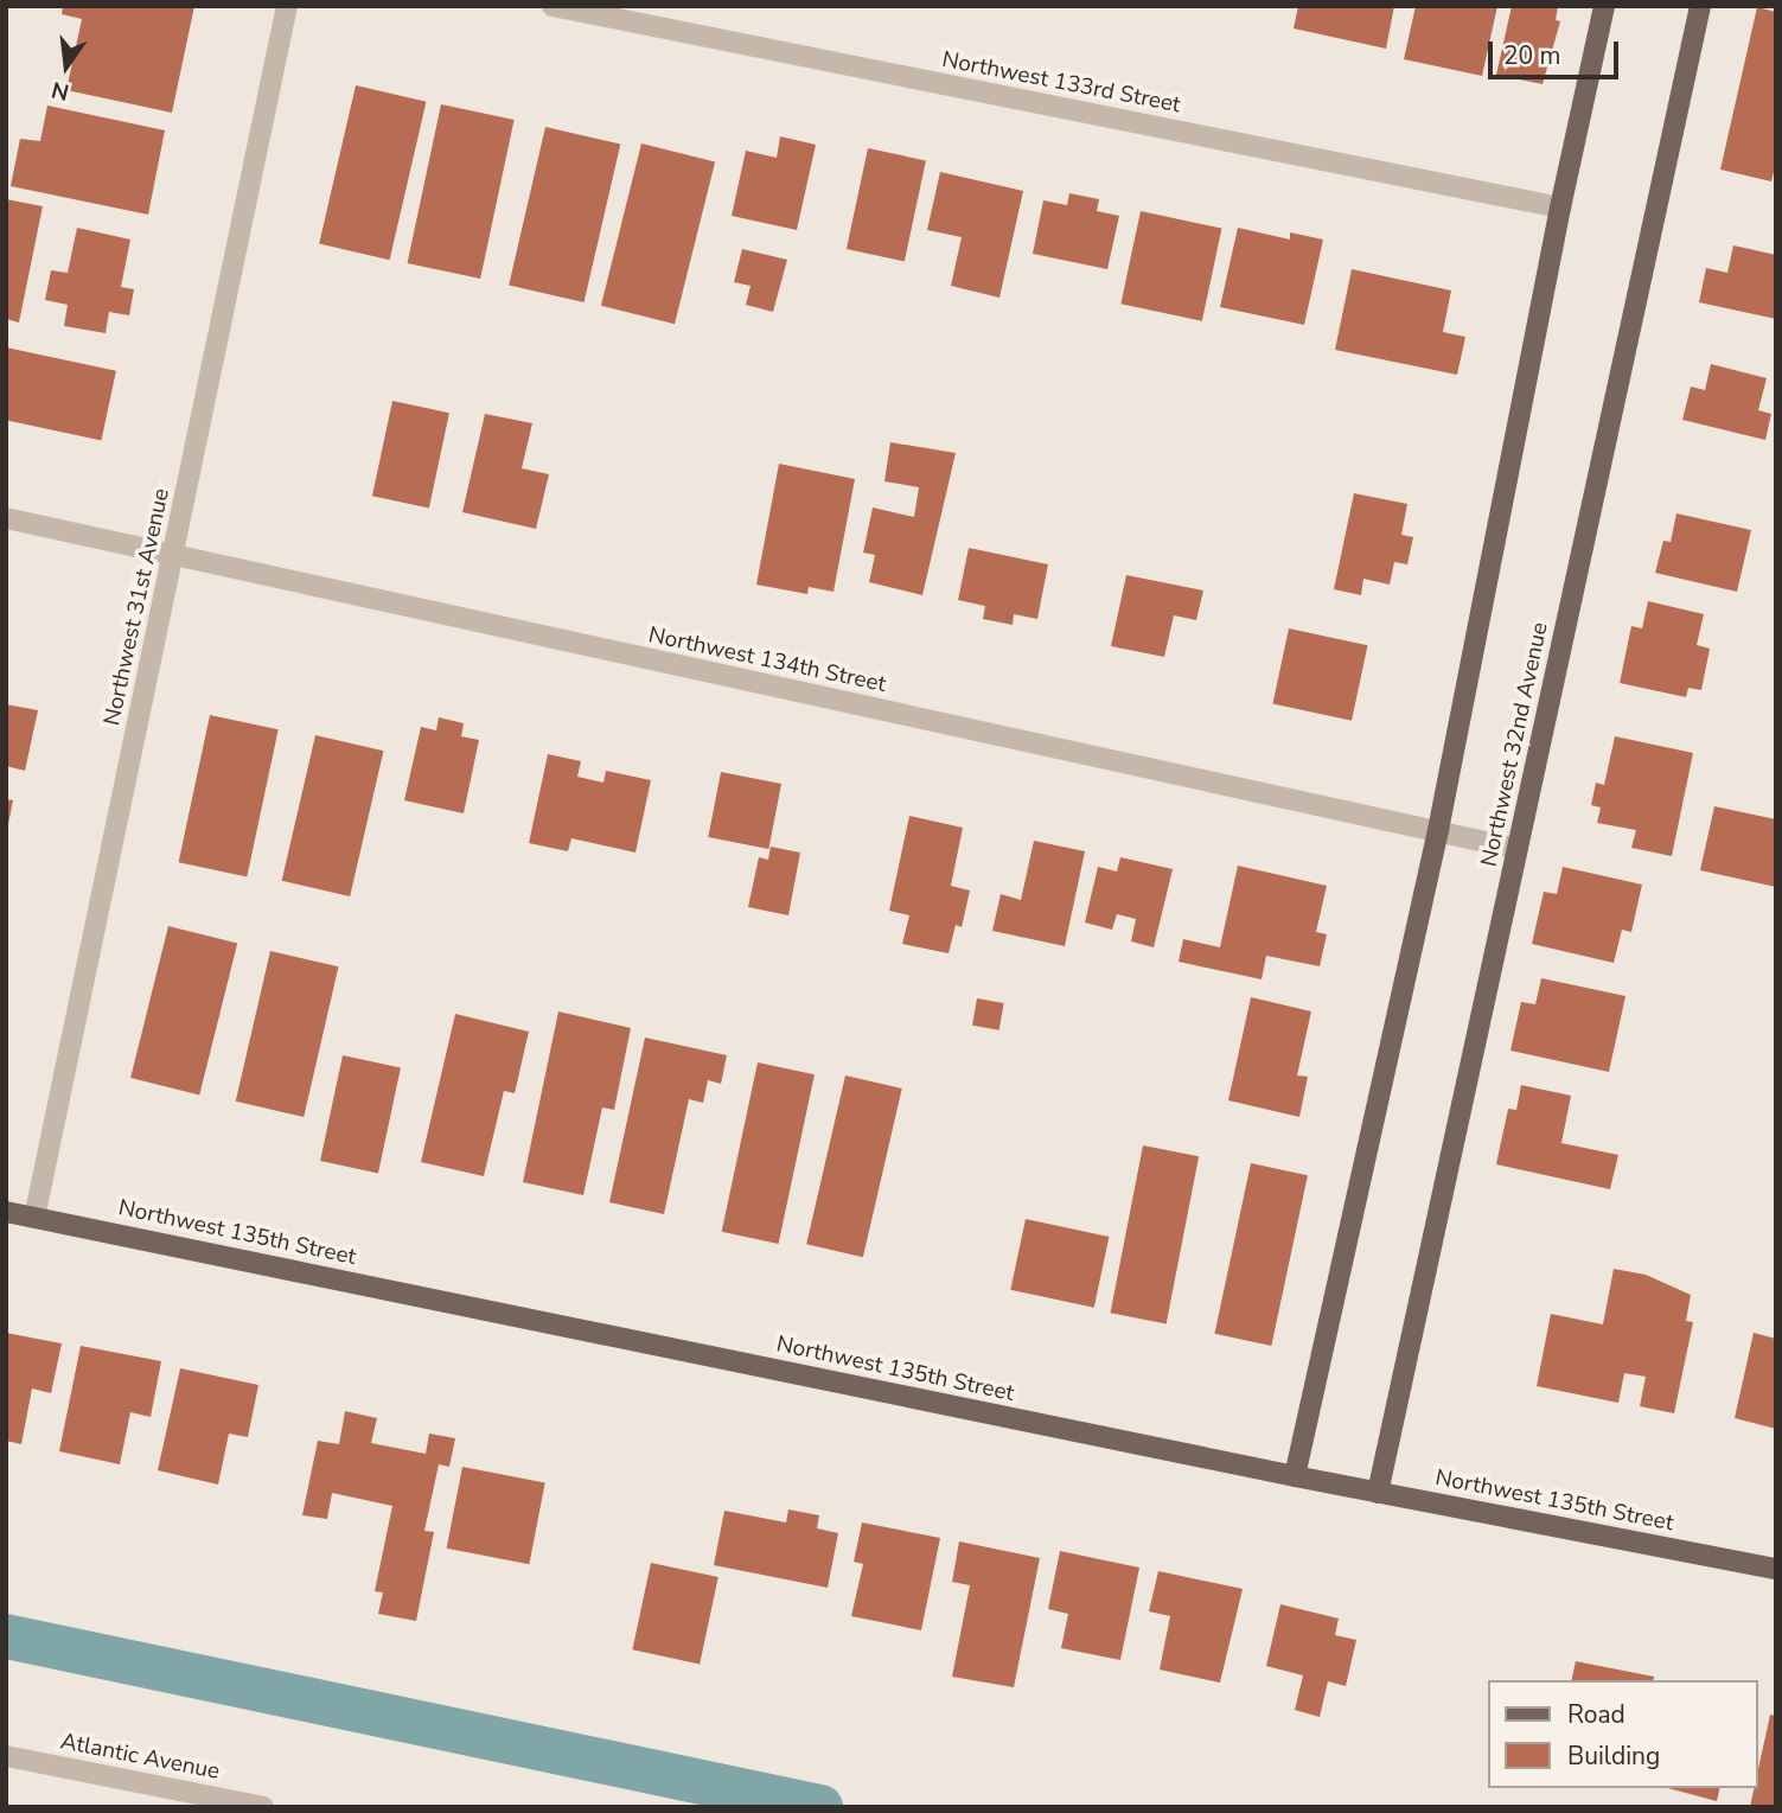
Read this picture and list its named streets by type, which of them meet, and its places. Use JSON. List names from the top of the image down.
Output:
{
  "streets": {
    "main road": ["Northwest 32nd Avenue", "Northwest 135th Street"],
    "street": [
      "Northwest 133rd Street",
      "Northwest 31st Avenue",
      "Northwest 134th Street",
      "Atlantic Avenue"
    ]
  },
  "crossings": [
    ["Northwest 31st Avenue", "Northwest 134th Street"],
    ["Northwest 31st Avenue", "Northwest 135th Street"],
    ["Northwest 134th Street", "Northwest 32nd Avenue"],
    ["Northwest 32nd Avenue", "Northwest 135th Street"]
  ],
  "legend": ["Road", "Building"],
  "scale_bar": "20 m",
  "north": "bottom"
}
